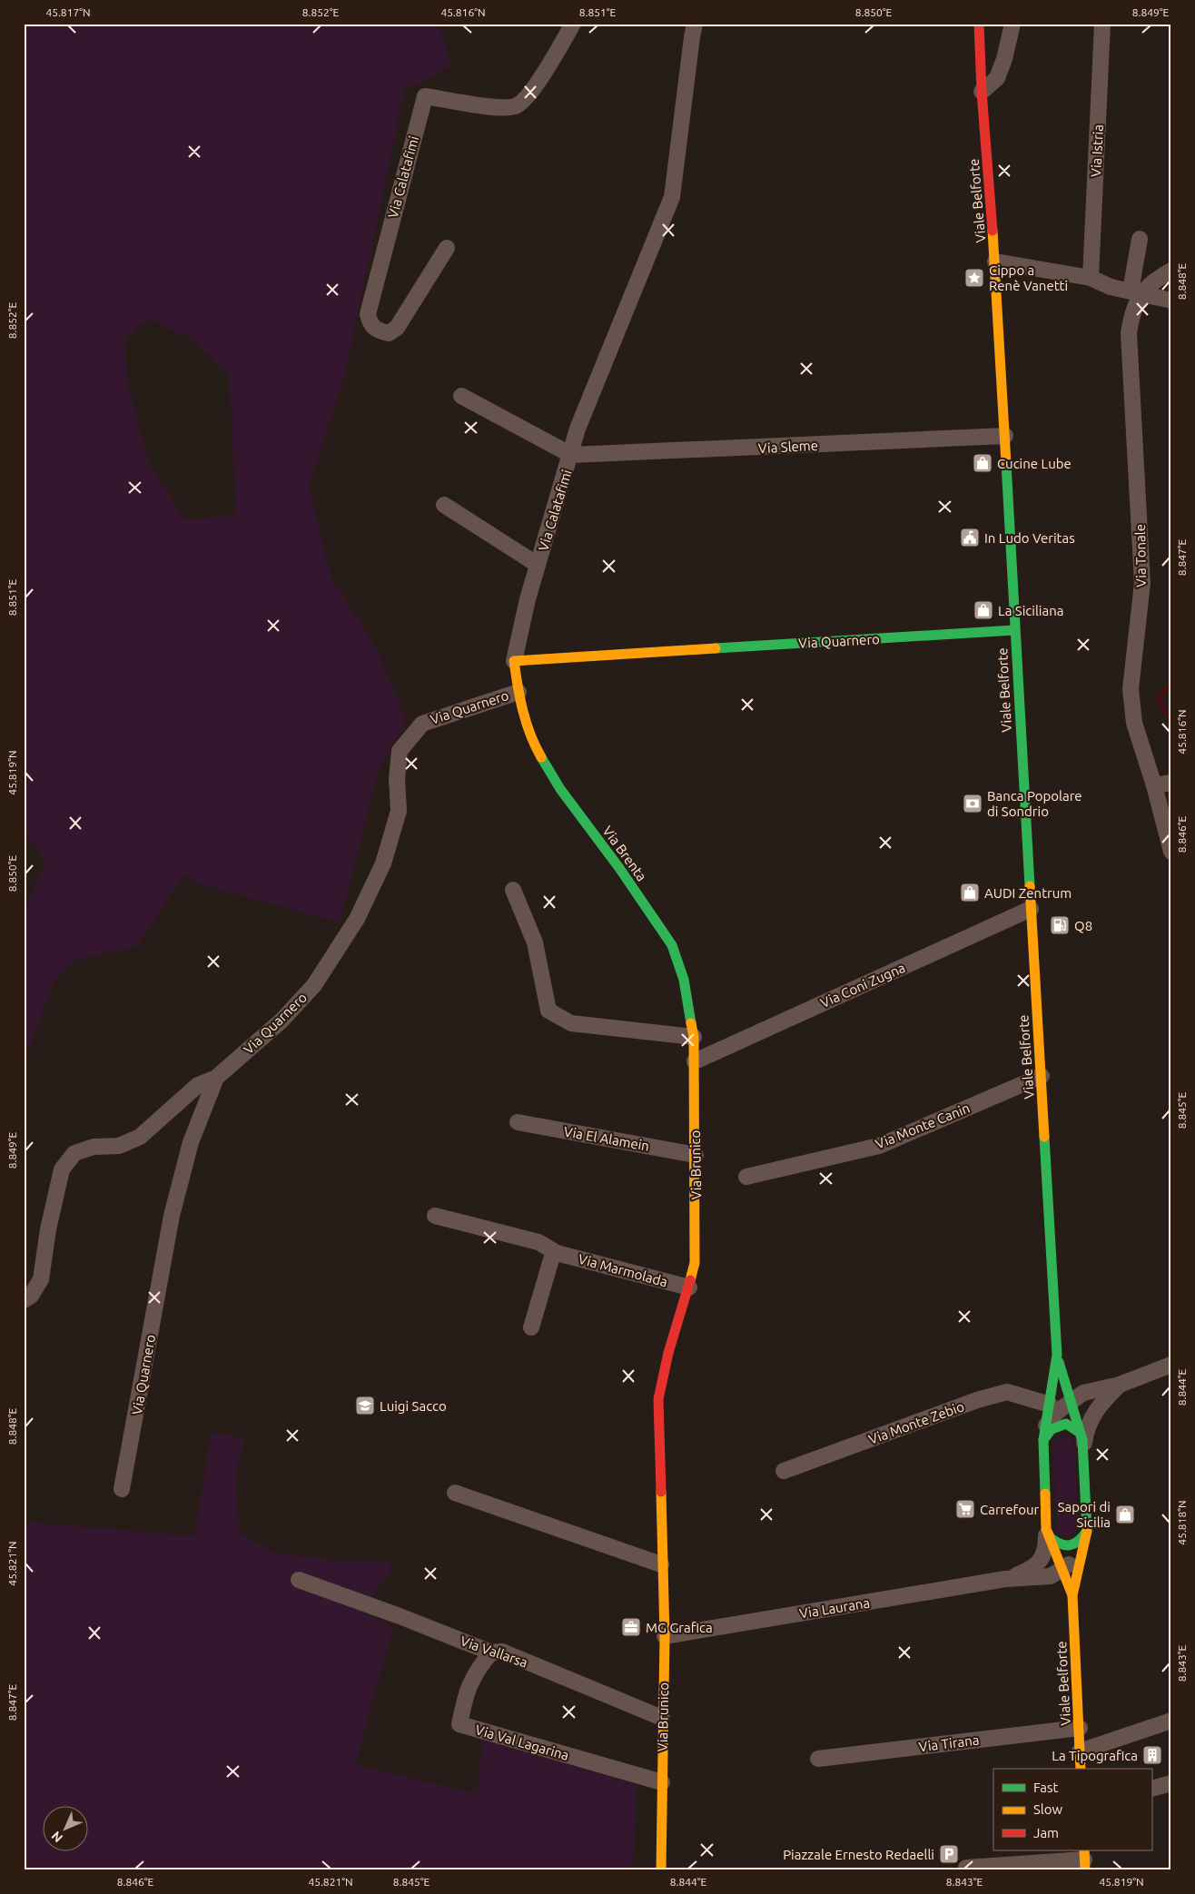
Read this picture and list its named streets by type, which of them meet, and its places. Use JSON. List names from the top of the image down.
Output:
{
  "streets": {
    "main road": [
      "Viale Belforte",
      "Via Quarnero",
      "Via Brenta",
      "Via Brunico"
    ],
    "street": [
      "Via Istria",
      "Via Calatafimi",
      "Via Sleme",
      "Via Tonale",
      "Via Coni Zugna",
      "Via Monte Canin",
      "Via El Alamein",
      "Via Marmolada",
      "Via Monte Zebio",
      "Via Laurana",
      "Via Vallarsa",
      "Via Val Lagarina",
      "Via Tirana"
    ]
  },
  "crossings": [
    ["Via Calatafimi", "Via Sleme"],
    ["Via Calatafimi", "Via Quarnero"],
    ["Viale Belforte", "Via Sleme"],
    ["Viale Belforte", "Via Quarnero"],
    ["Viale Belforte", "Via Coni Zugna"],
    ["Viale Belforte", "Via Monte Canin"],
    ["Viale Belforte", "Via Monte Zebio"],
    ["Viale Belforte", "Via Laurana"],
    ["Viale Belforte", "Via Tirana"],
    ["Via Quarnero", "Via Brenta"],
    ["Via Brenta", "Via Brunico"],
    ["Via Coni Zugna", "Via Brunico"],
    ["Via El Alamein", "Via Brunico"],
    ["Via Brunico", "Via Marmolada"],
    ["Via Brunico", "Via Laurana"],
    ["Via Brunico", "Via Vallarsa"],
    ["Via Brunico", "Via Val Lagarina"],
    ["Via Vallarsa", "Via Val Lagarina"]
  ],
  "places": {
    "place": ["Cippo a Renè Vanetti"],
    "shop": [
      "Cucine Lube",
      "La Siciliana",
      "AUDI Zentrum",
      "Sapori di Sicilia"
    ],
    "public building": ["In Ludo Veritas"],
    "bank": ["Banca Popolare di Sondrio"],
    "fuel station": ["Q8"],
    "school or university": ["Luigi Sacco"],
    "supermarket": ["Carrefour"],
    "office": ["MG Grafica"],
    "building": ["La Tipografica"],
    "parking": ["Piazzale Ernesto Redaelli"]
  },
  "legend": ["Fast", "Slow", "Jam"],
  "north": "bottom left",
  "coordinates": [
    "45.817°N",
    "8.852°E",
    "45.816°N",
    "8.851°E",
    "8.850°E",
    "8.849°E",
    "8.848°E",
    "8.847°E",
    "45.819°N",
    "8.846°E",
    "8.845°E",
    "8.844°E",
    "45.818°N",
    "45.821°N",
    "8.843°E"
  ]
}
